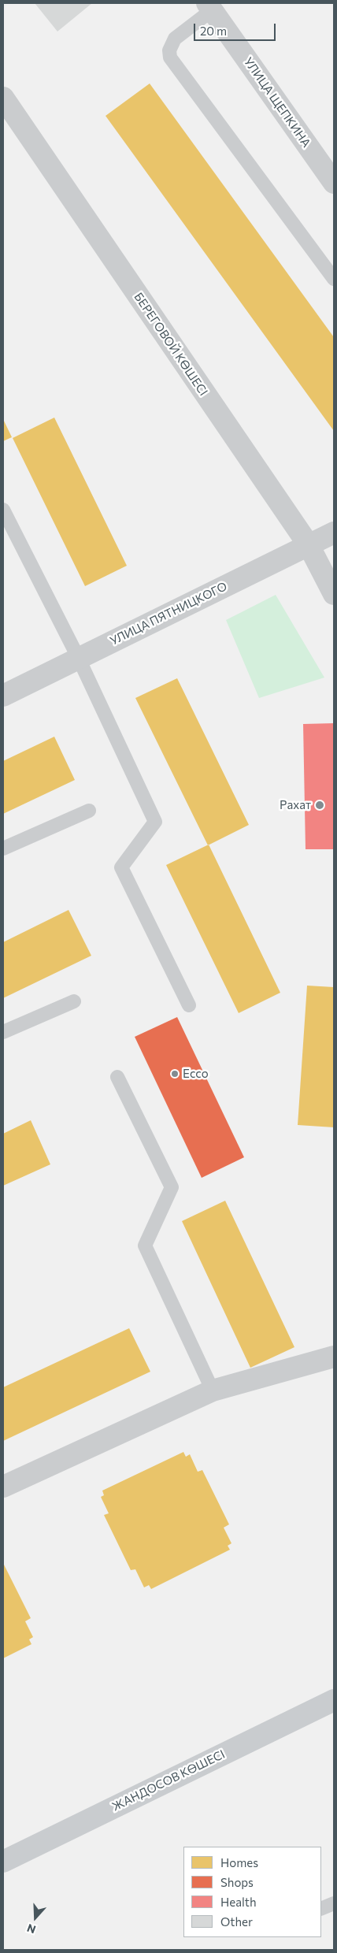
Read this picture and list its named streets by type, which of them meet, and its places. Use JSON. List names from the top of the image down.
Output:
{
  "streets": {
    "main road": ["ЖАНДОСОВ КӨШЕСІ"],
    "street": ["УЛИЦА ЩЕПКИНА", "БЕРЕГОВОЙ КӨШЕСІ", "УЛИЦА ПЯТНИЦКОГО"]
  },
  "crossings": [
    ["БЕРЕГОВОЙ КӨШЕСІ", "УЛИЦА ПЯТНИЦКОГО"]
  ],
  "places": ["Рахат", "Ecco"],
  "legend": [
    "Homes",
    "Shops",
    "Health",
    "Other"
  ],
  "scale_bar": "20 m",
  "north": "bottom"
}
